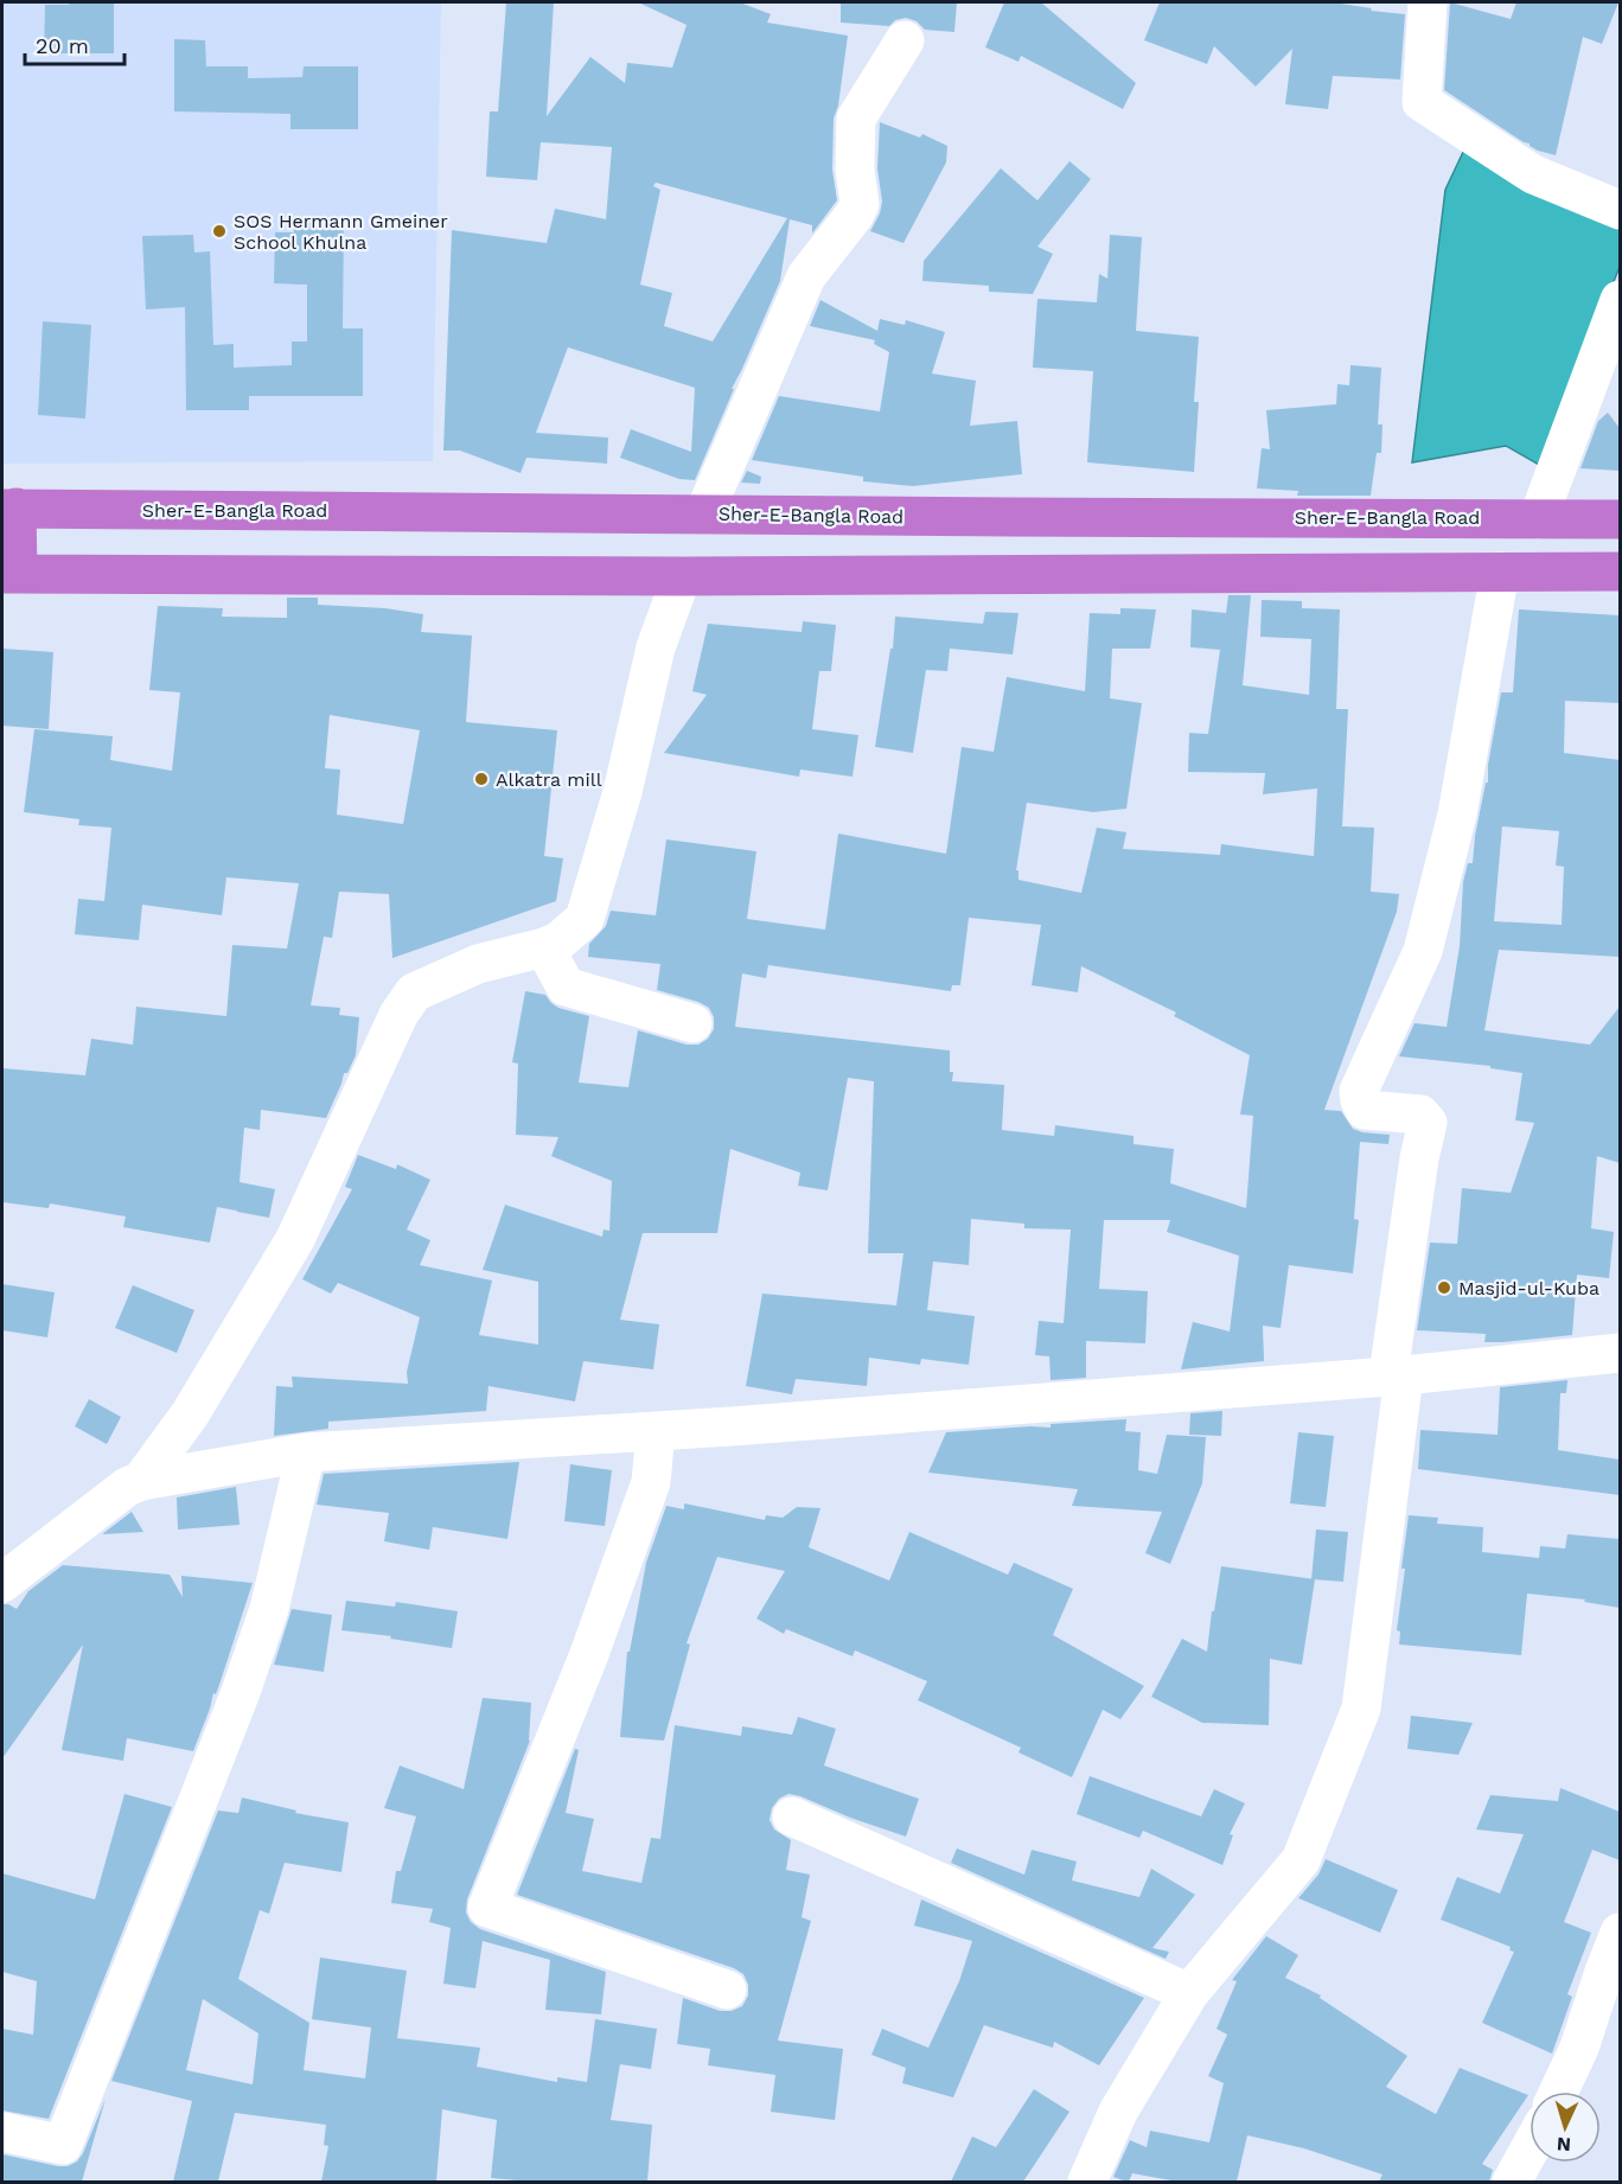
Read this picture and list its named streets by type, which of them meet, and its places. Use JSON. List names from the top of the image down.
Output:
{
  "streets": {
    "highway": ["Sher-E-Bangla Road"]
  },
  "places": ["SOS Hermann Gmeiner School Khulna", "Alkatra mill", "Masjid-ul-Kuba"],
  "scale_bar": "20 m",
  "north": "bottom"
}
